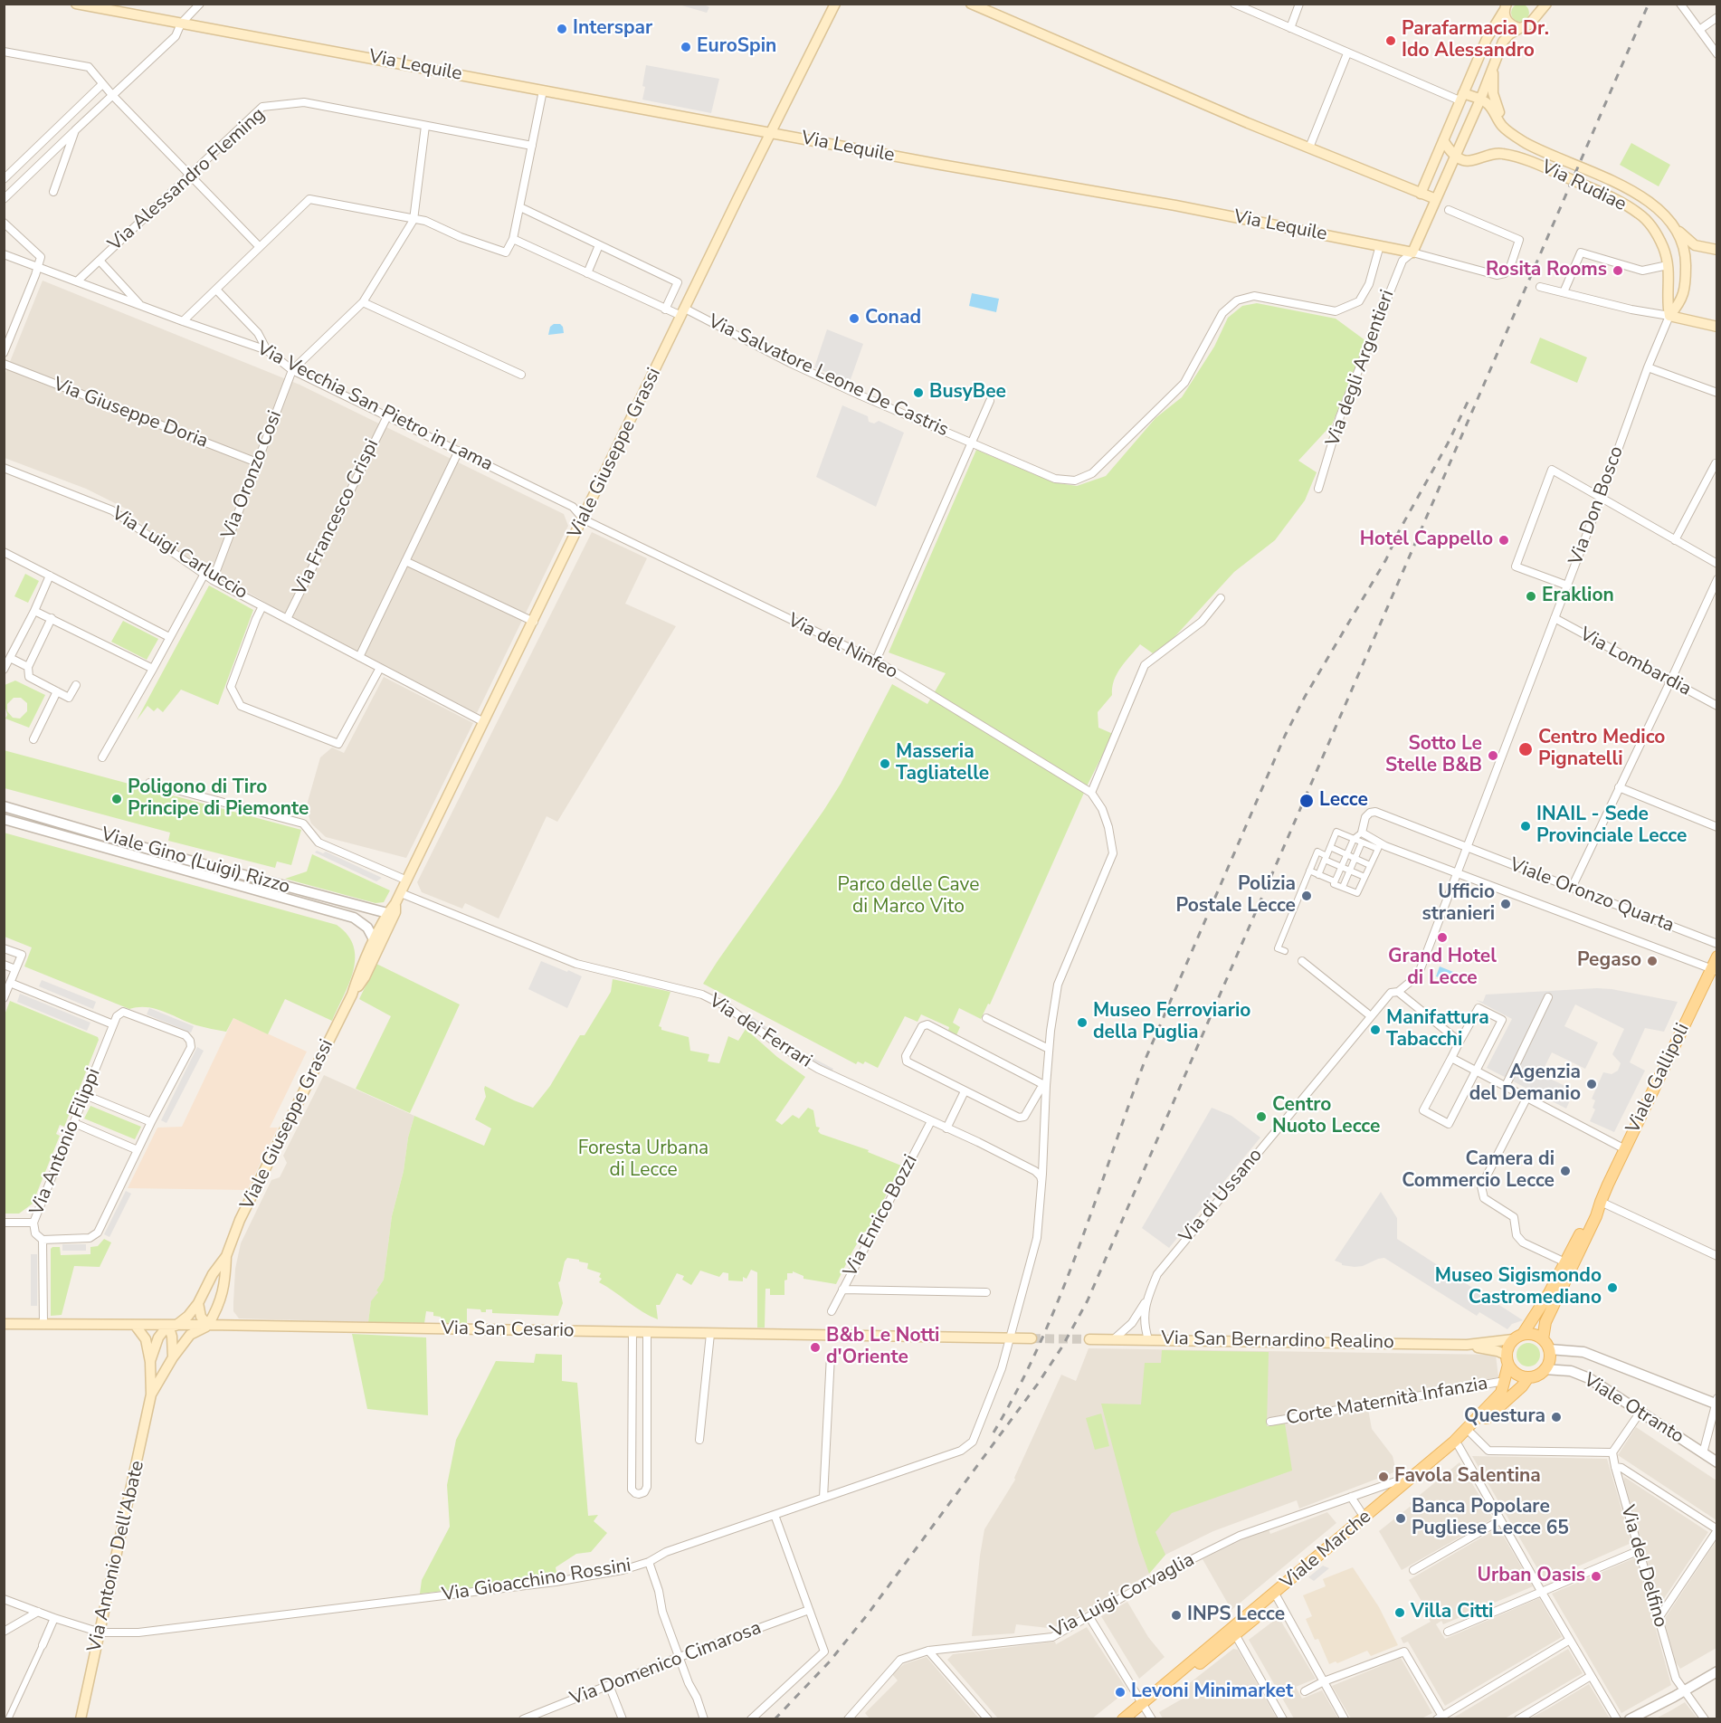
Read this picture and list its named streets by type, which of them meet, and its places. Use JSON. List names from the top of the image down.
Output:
{
  "streets": {
    "main road": [
      "Via Lequile",
      "Via Rudiae",
      "Viale Giuseppe Grassi",
      "Viale Gallipoli",
      "Via San Cesario",
      "Via San Bernardino Realino",
      "Viale Marche",
      "Via Antonio Dell'Abate"
    ],
    "street": [
      "Via Alessandro Fleming",
      "Via degli Argentieri",
      "Via Salvatore Leone De Castris",
      "Via Vecchia San Pietro in Lama",
      "Via Giuseppe Doria",
      "Via Oronzo Cosi",
      "Via Don Bosco",
      "Via Francesco Crispi",
      "Via Luigi Carluccio",
      "Via del Ninfeo",
      "Via Lombardia",
      "Viale Gino (Luigi) Rizzo",
      "Viale Oronzo Quarta",
      "Via dei Ferrari",
      "Via Antonio Filippi",
      "Via di Ussano",
      "Via Enrico Bozzi",
      "Corte Maternità Infanzia",
      "Viale Otranto",
      "Via del Delfino",
      "Via Gioacchino Rossini",
      "Via Luigi Corvaglia",
      "Via Domenico Cimarosa"
    ]
  },
  "crossings": [
    ["Via Lequile", "Via degli Argentieri"],
    ["Via Lequile", "Via Salvatore Leone De Castris"],
    ["Via Lequile", "Viale Giuseppe Grassi"],
    ["Via Alessandro Fleming", "Via Vecchia San Pietro in Lama"],
    ["Via Rudiae", "Via Don Bosco"],
    ["Via Salvatore Leone De Castris", "Viale Giuseppe Grassi"],
    ["Via Vecchia San Pietro in Lama", "Viale Giuseppe Grassi"],
    ["Via Vecchia San Pietro in Lama", "Via Oronzo Cosi"],
    ["Via Vecchia San Pietro in Lama", "Via Francesco Crispi"],
    ["Via Vecchia San Pietro in Lama", "Via del Ninfeo"],
    ["Via Giuseppe Doria", "Via Oronzo Cosi"],
    ["Viale Giuseppe Grassi", "Via Luigi Carluccio"],
    ["Viale Giuseppe Grassi", "Via del Ninfeo"],
    ["Viale Giuseppe Grassi", "Viale Gino (Luigi) Rizzo"],
    ["Viale Giuseppe Grassi", "Via dei Ferrari"],
    ["Viale Giuseppe Grassi", "Via San Cesario"],
    ["Viale Giuseppe Grassi", "Via Antonio Dell'Abate"],
    ["Via Oronzo Cosi", "Via Luigi Carluccio"],
    ["Via Don Bosco", "Via Lombardia"],
    ["Via Don Bosco", "Viale Oronzo Quarta"],
    ["Via Francesco Crispi", "Via Luigi Carluccio"],
    ["Via del Ninfeo", "Via Gioacchino Rossini"],
    ["Viale Oronzo Quarta", "Viale Gallipoli"],
    ["Viale Oronzo Quarta", "Via di Ussano"],
    ["Via dei Ferrari", "Via Enrico Bozzi"],
    ["Via dei Ferrari", "Via Gioacchino Rossini"],
    ["Viale Gallipoli", "Via San Bernardino Realino"],
    ["Viale Gallipoli", "Viale Otranto"],
    ["Viale Gallipoli", "Viale Marche"],
    ["Via Antonio Filippi", "Via San Cesario"],
    ["Via di Ussano", "Via San Bernardino Realino"],
    ["Via San Cesario", "Via Antonio Dell'Abate"],
    ["Via San Cesario", "Via Gioacchino Rossini"],
    ["Via San Bernardino Realino", "Viale Otranto"],
    ["Via San Bernardino Realino", "Viale Marche"],
    ["Corte Maternità Infanzia", "Viale Marche"],
    ["Viale Otranto", "Viale Marche"],
    ["Viale Marche", "Via Luigi Corvaglia"],
    ["Via Antonio Dell'Abate", "Via Gioacchino Rossini"]
  ],
  "parks": ["Parco delle Cave di Marco Vito", "Foresta Urbana di Lecce"],
  "places": [
    "Interspar",
    "Parafarmacia Dr. Ido Alessandro",
    "EuroSpin",
    "Rosita Rooms",
    "Conad",
    "BusyBee",
    "Hotel Cappello",
    "Eraklion",
    "Centro Medico Pignatelli",
    "Sotto Le Stelle B&B",
    "Masseria Tagliatelle",
    "Poligono di Tiro Principe di Piemonte",
    "Lecce",
    "INAIL - Sede Provinciale Lecce",
    "Polizia Postale Lecce",
    "Ufficio stranieri",
    "Grand Hotel di Lecce",
    "Pegaso",
    "Museo Ferroviario della Puglia",
    "Manifattura Tabacchi",
    "Agenzia del Demanio",
    "Centro Nuoto Lecce",
    "Camera di Commercio Lecce",
    "Museo Sigismondo Castromediano",
    "B&b Le Notti d'Oriente",
    "Questura",
    "Favola Salentina",
    "Banca Popolare Pugliese Lecce 65",
    "Urban Oasis",
    "Villa Citti",
    "INPS Lecce",
    "Levoni Minimarket"
  ]
}
